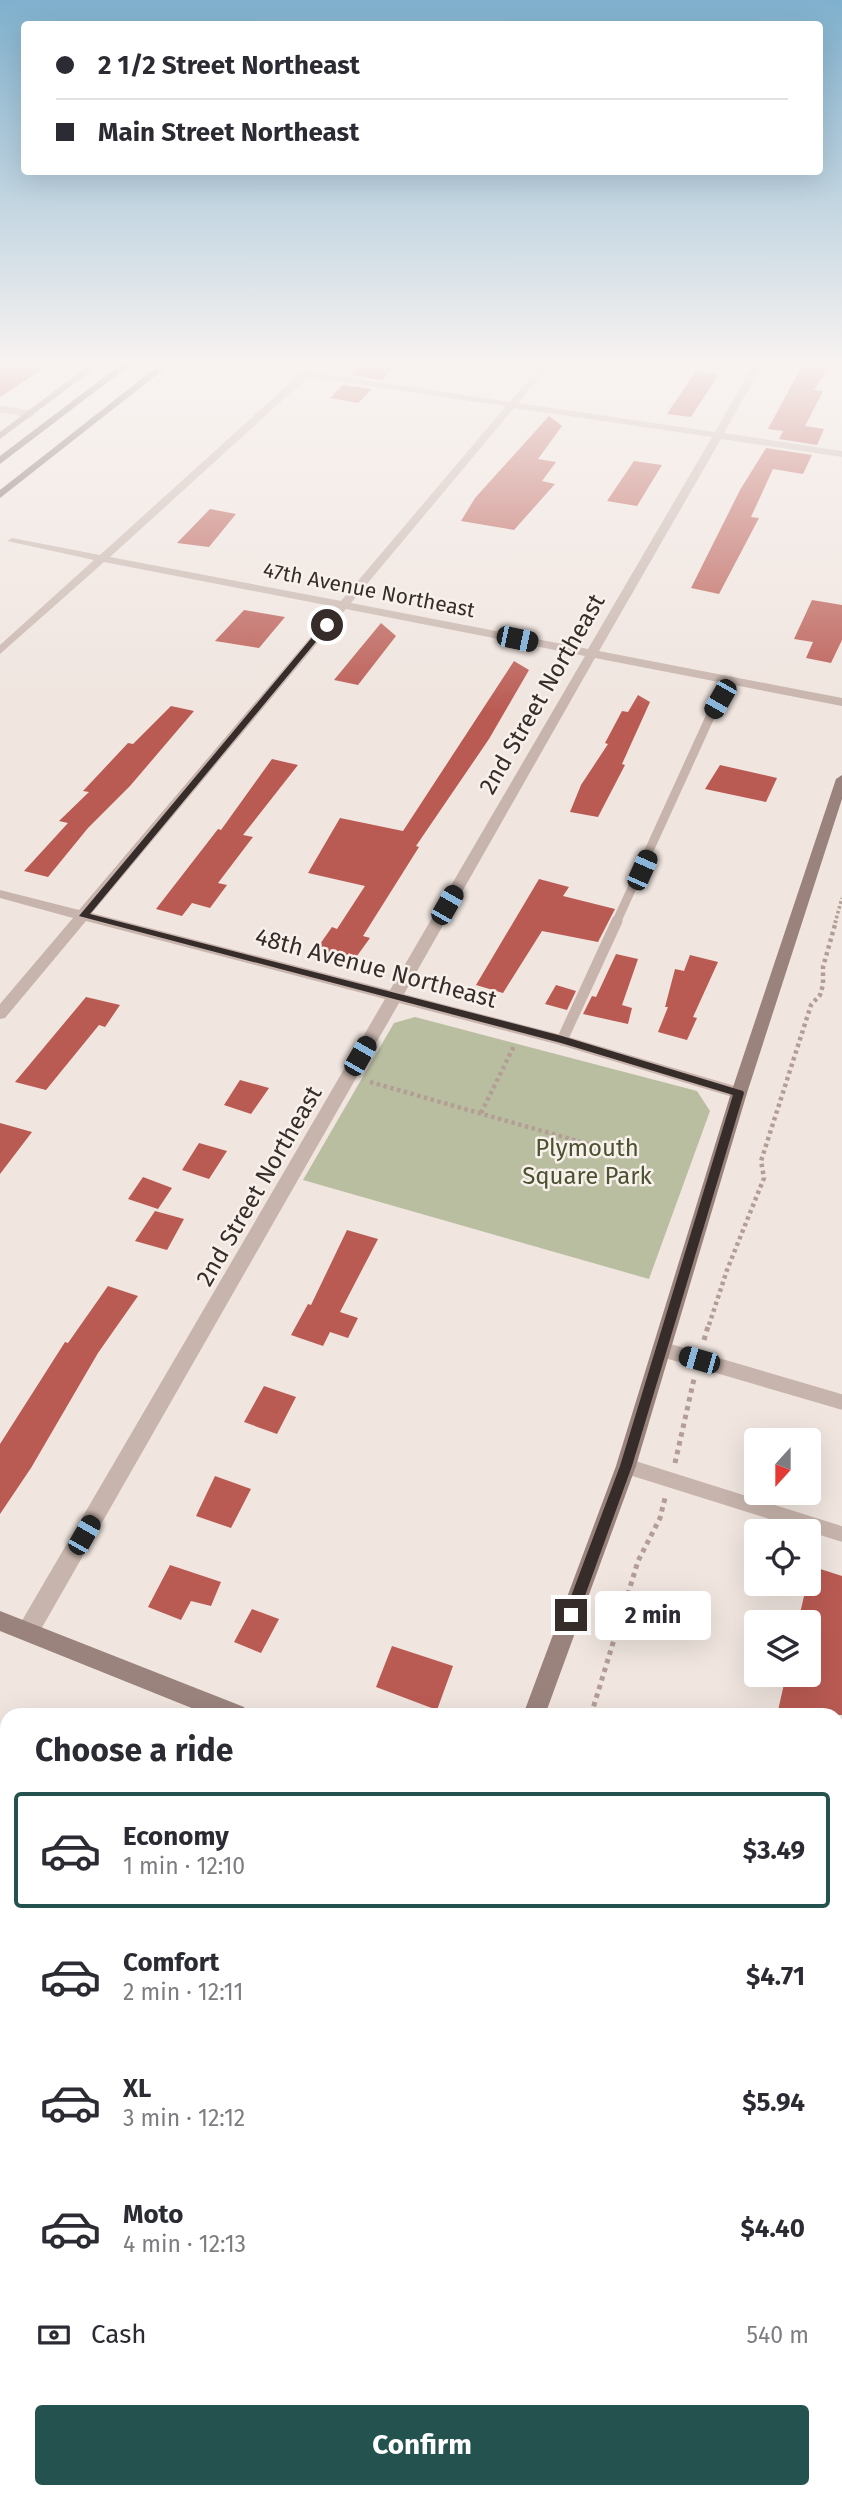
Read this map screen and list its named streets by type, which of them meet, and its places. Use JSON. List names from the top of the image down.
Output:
{
  "streets": {
    "street": ["47th Avenue Northeast", "2nd Street Northeast", "48th Avenue Northeast"]
  },
  "crossings": [
    ["47th Avenue Northeast", "2nd Street Northeast"],
    ["2nd Street Northeast", "48th Avenue Northeast"]
  ],
  "parks": ["Plymouth Square Park"],
  "north": "bottom",
  "page": {
    "banner": ["2 1/2 Street Northeast", "Main Street Northeast"],
    "bubble": "2 min",
    "heading": "Choose a ride",
    "list": [
      {
        "name": "Economy",
        "note": "1 min · 12:10",
        "value": "$3.49"
      },
      {
        "name": "Comfort",
        "note": "2 min · 12:11",
        "value": "$4.71"
      },
      {
        "name": "XL",
        "note": "3 min · 12:12",
        "value": "$5.94"
      },
      {
        "name": "Moto",
        "note": "4 min · 12:13",
        "value": "$4.40"
      }
    ],
    "pay": ["Cash", "540 m"],
    "buttons": "Confirm"
  }
}
